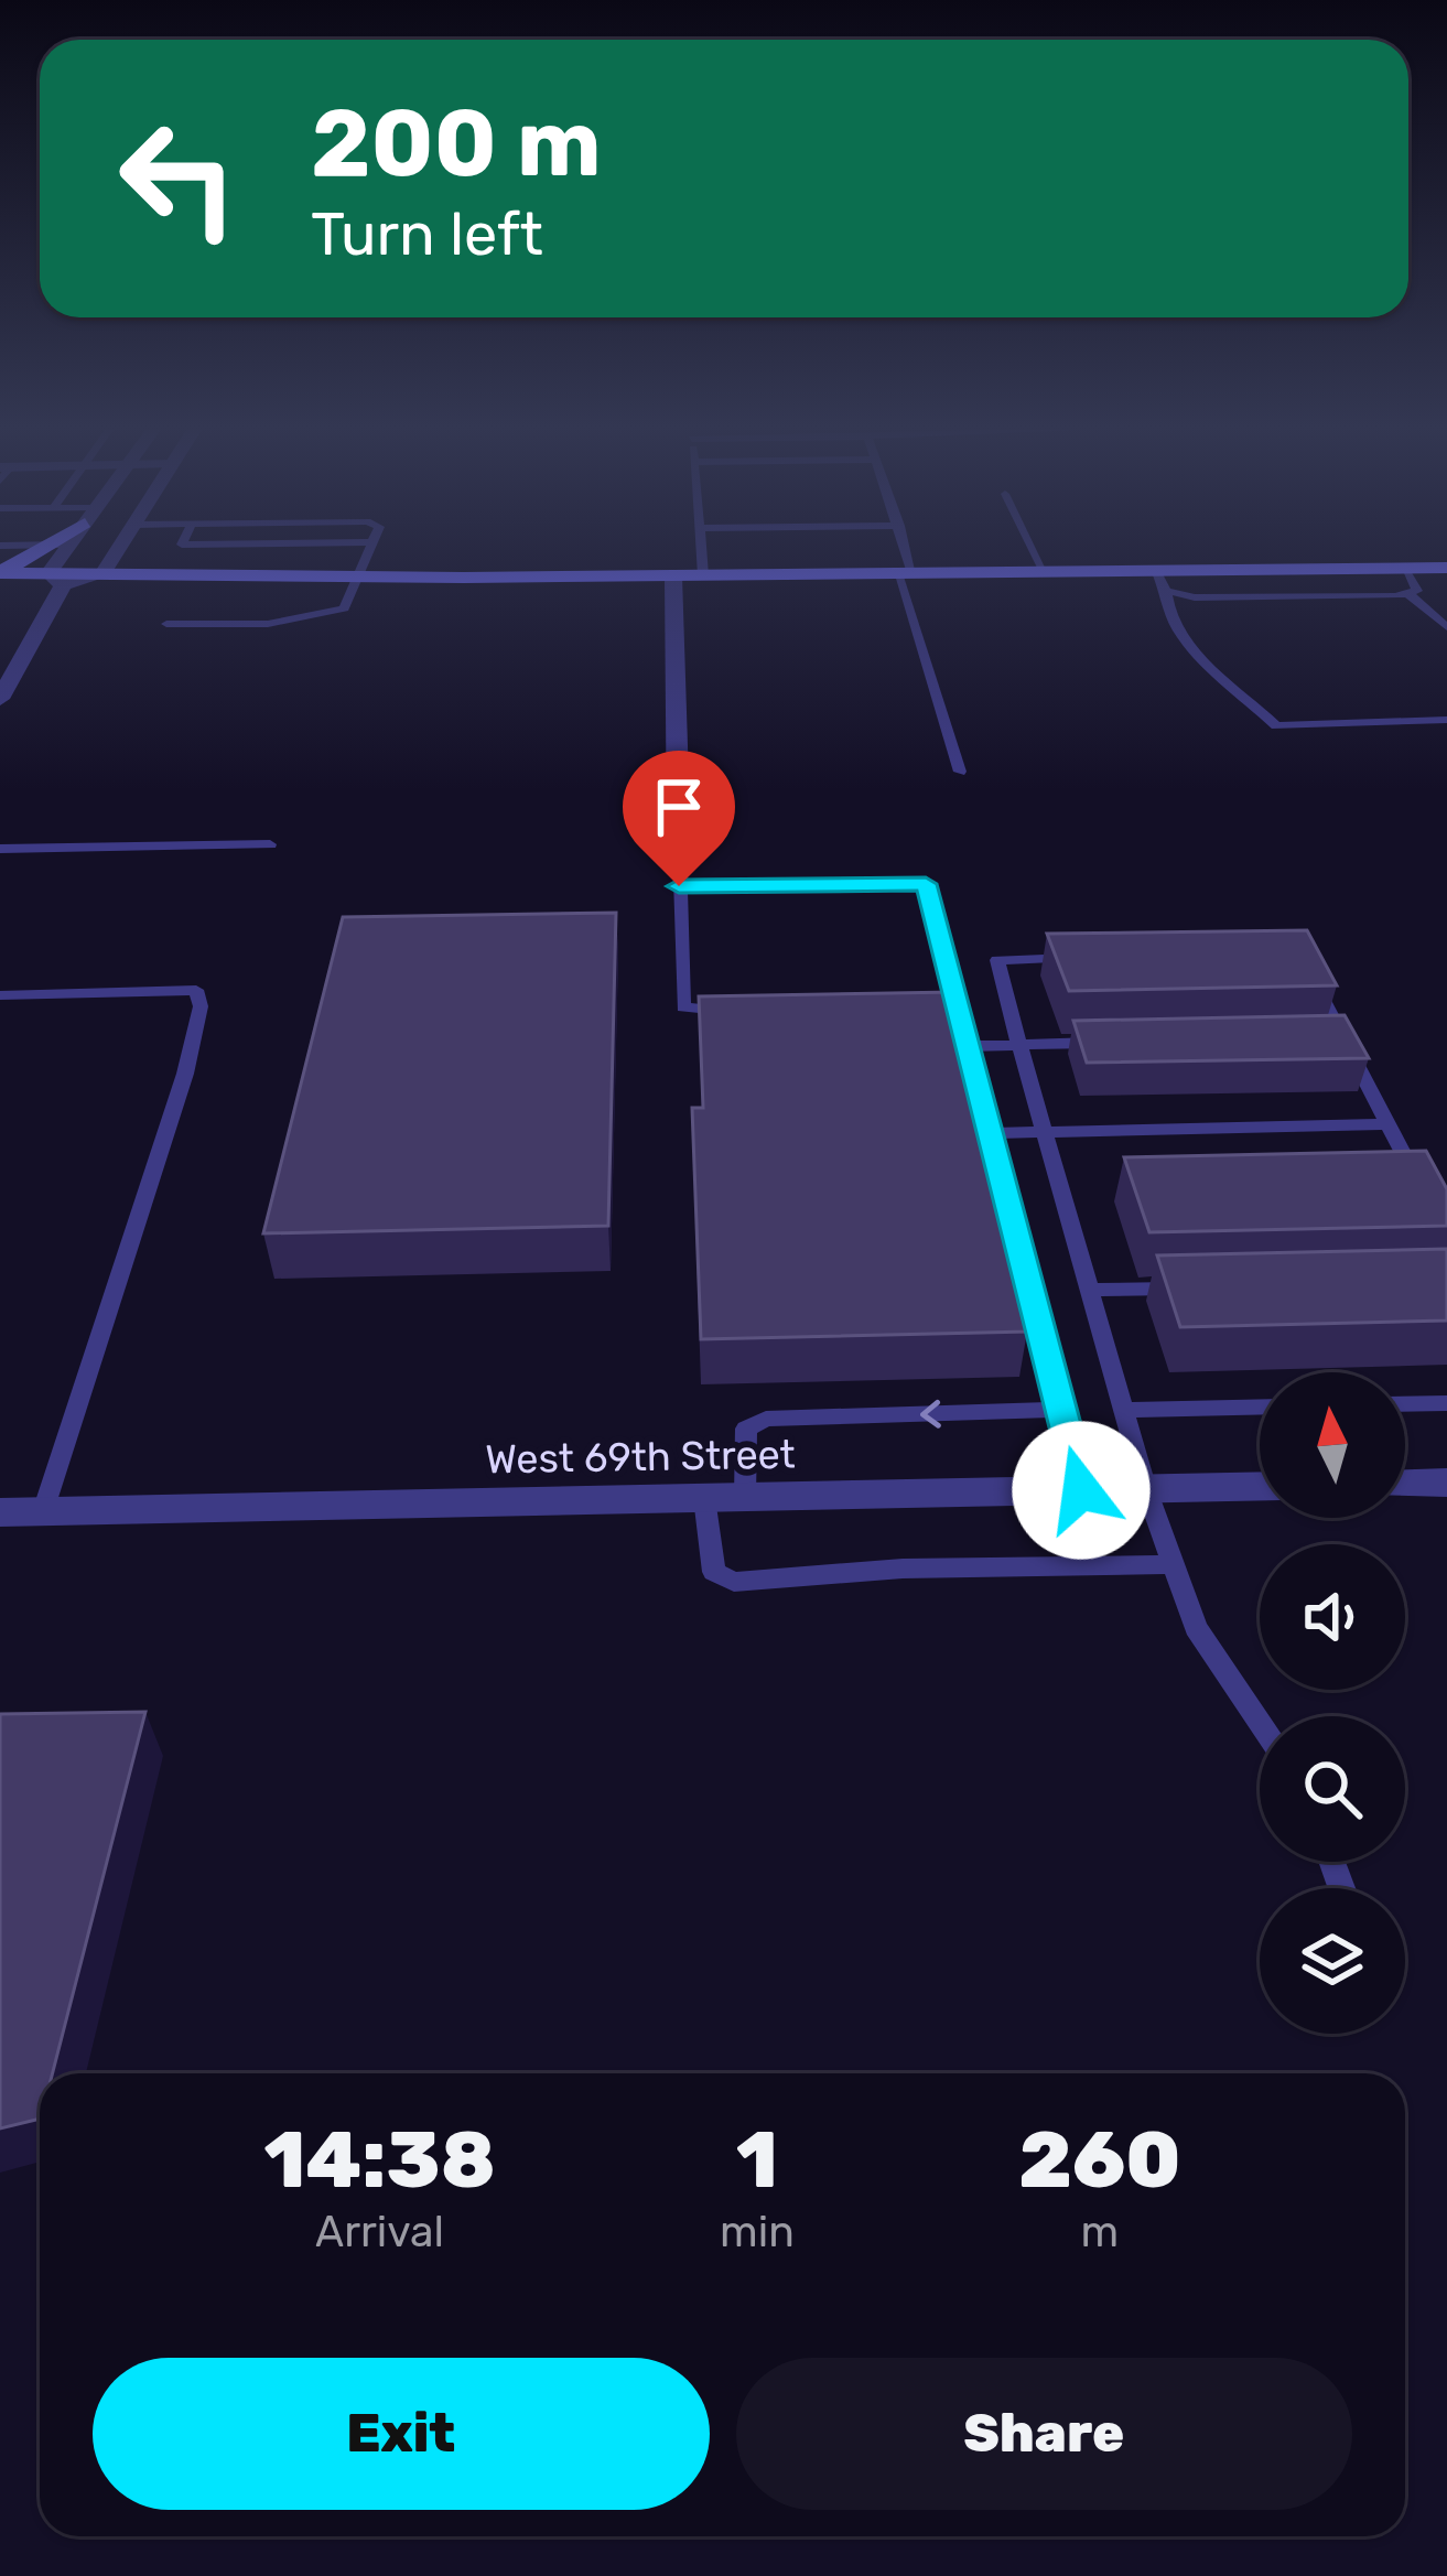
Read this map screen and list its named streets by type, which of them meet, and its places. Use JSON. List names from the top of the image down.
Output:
{
  "streets": {
    "street": ["West 69th Street"]
  },
  "north": "top",
  "page": {
    "turn": ["200 m", "Turn left"],
    "eta": [
      "14:38",
      "Arrival",
      "1",
      "min",
      "260",
      "m"
    ],
    "buttons": ["Exit", "Share"]
  }
}
